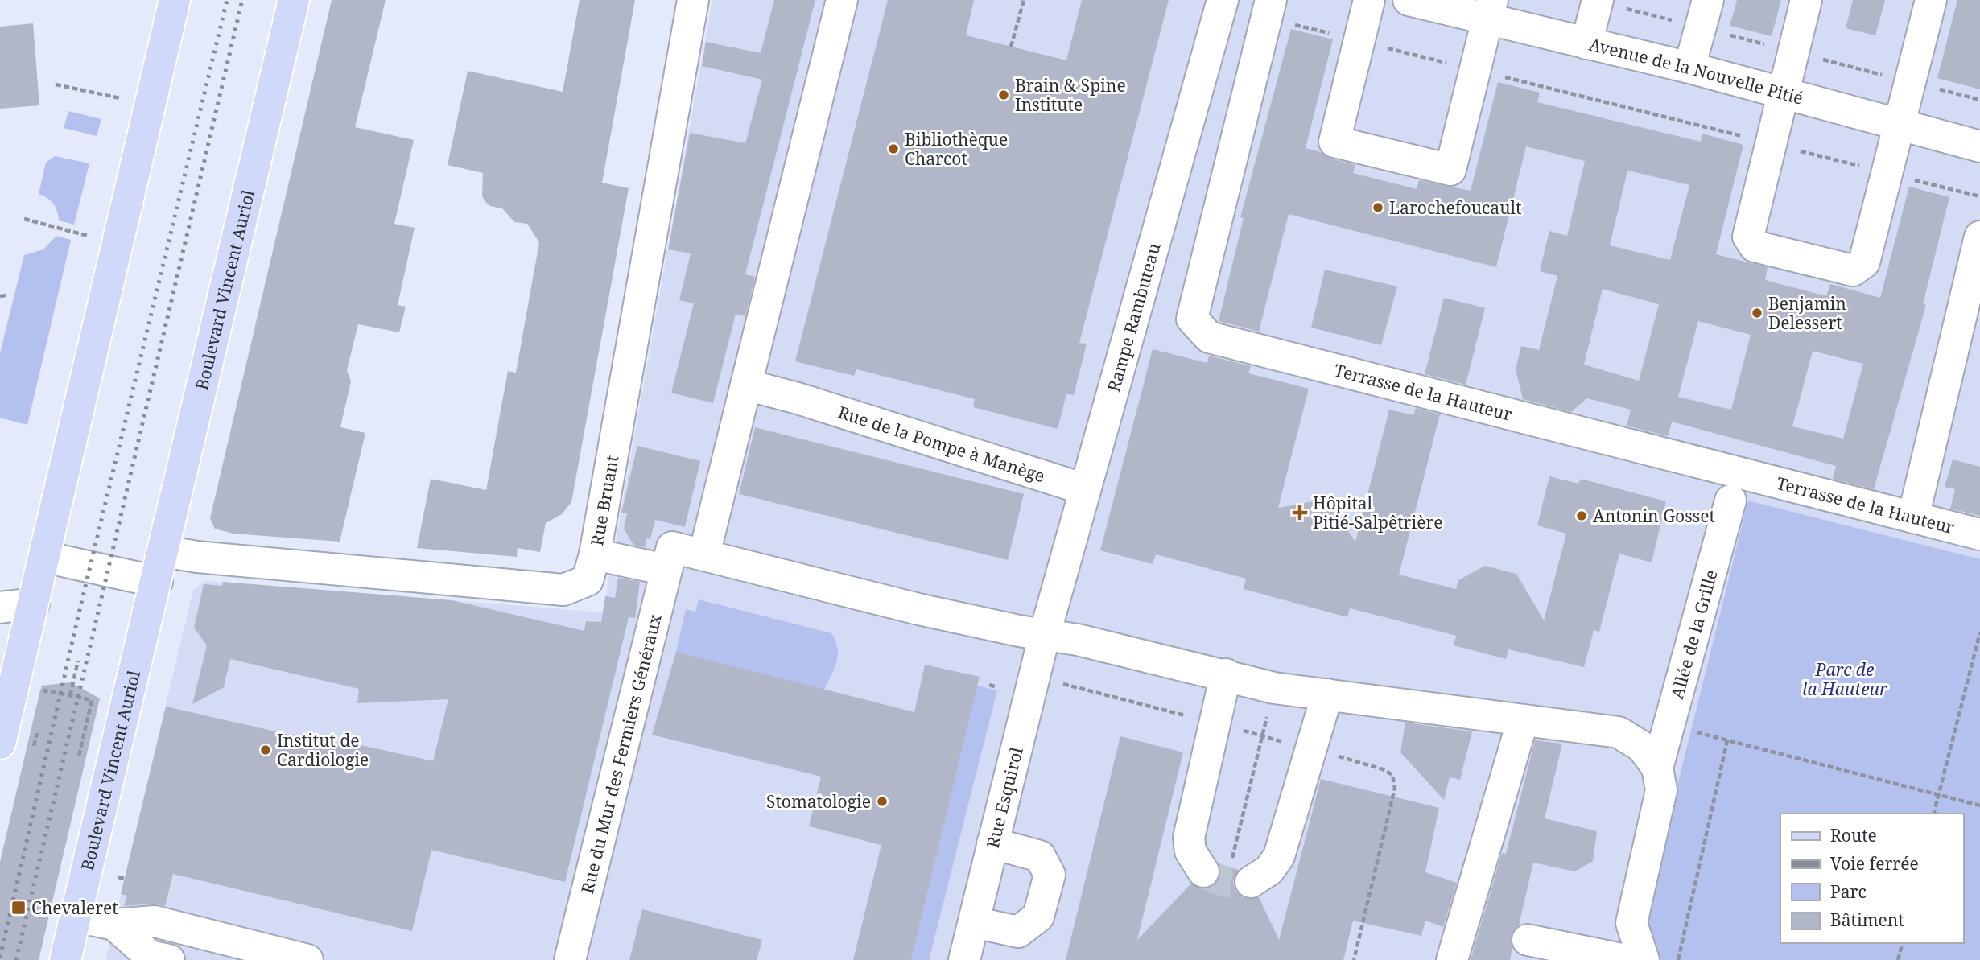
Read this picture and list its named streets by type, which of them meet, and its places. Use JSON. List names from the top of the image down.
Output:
{
  "streets": {
    "main road": ["Boulevard Vincent Auriol"],
    "street": [
      "Avenue de la Nouvelle Pitié",
      "Rampe Rambuteau",
      "Terrasse de la Hauteur",
      "Rue de la Pompe à Manège",
      "Rue Bruant",
      "Allée de la Grille",
      "Rue du Mur des Fermiers Généraux",
      "Rue Esquirol"
    ]
  },
  "crossings": [
    ["Boulevard Vincent Auriol", "Rue Bruant"],
    ["Rampe Rambuteau", "Rue de la Pompe à Manège"],
    ["Rampe Rambuteau", "Rue Esquirol"]
  ],
  "parks": ["Parc de la Hauteur"],
  "places": {
    "other": [
      "Brain & Spine Institute",
      "Bibliothèque Charcot",
      "Larochefoucault",
      "Benjamin Delessert",
      "Antonin Gosset",
      "Institut de Cardiologie",
      "Stomatologie"
    ],
    "health": ["Hôpital Pitié-Salpêtrière"],
    "transit": ["Chevaleret"]
  },
  "legend": [
    "Route",
    "Voie ferrée",
    "Parc",
    "Bâtiment"
  ]
}
